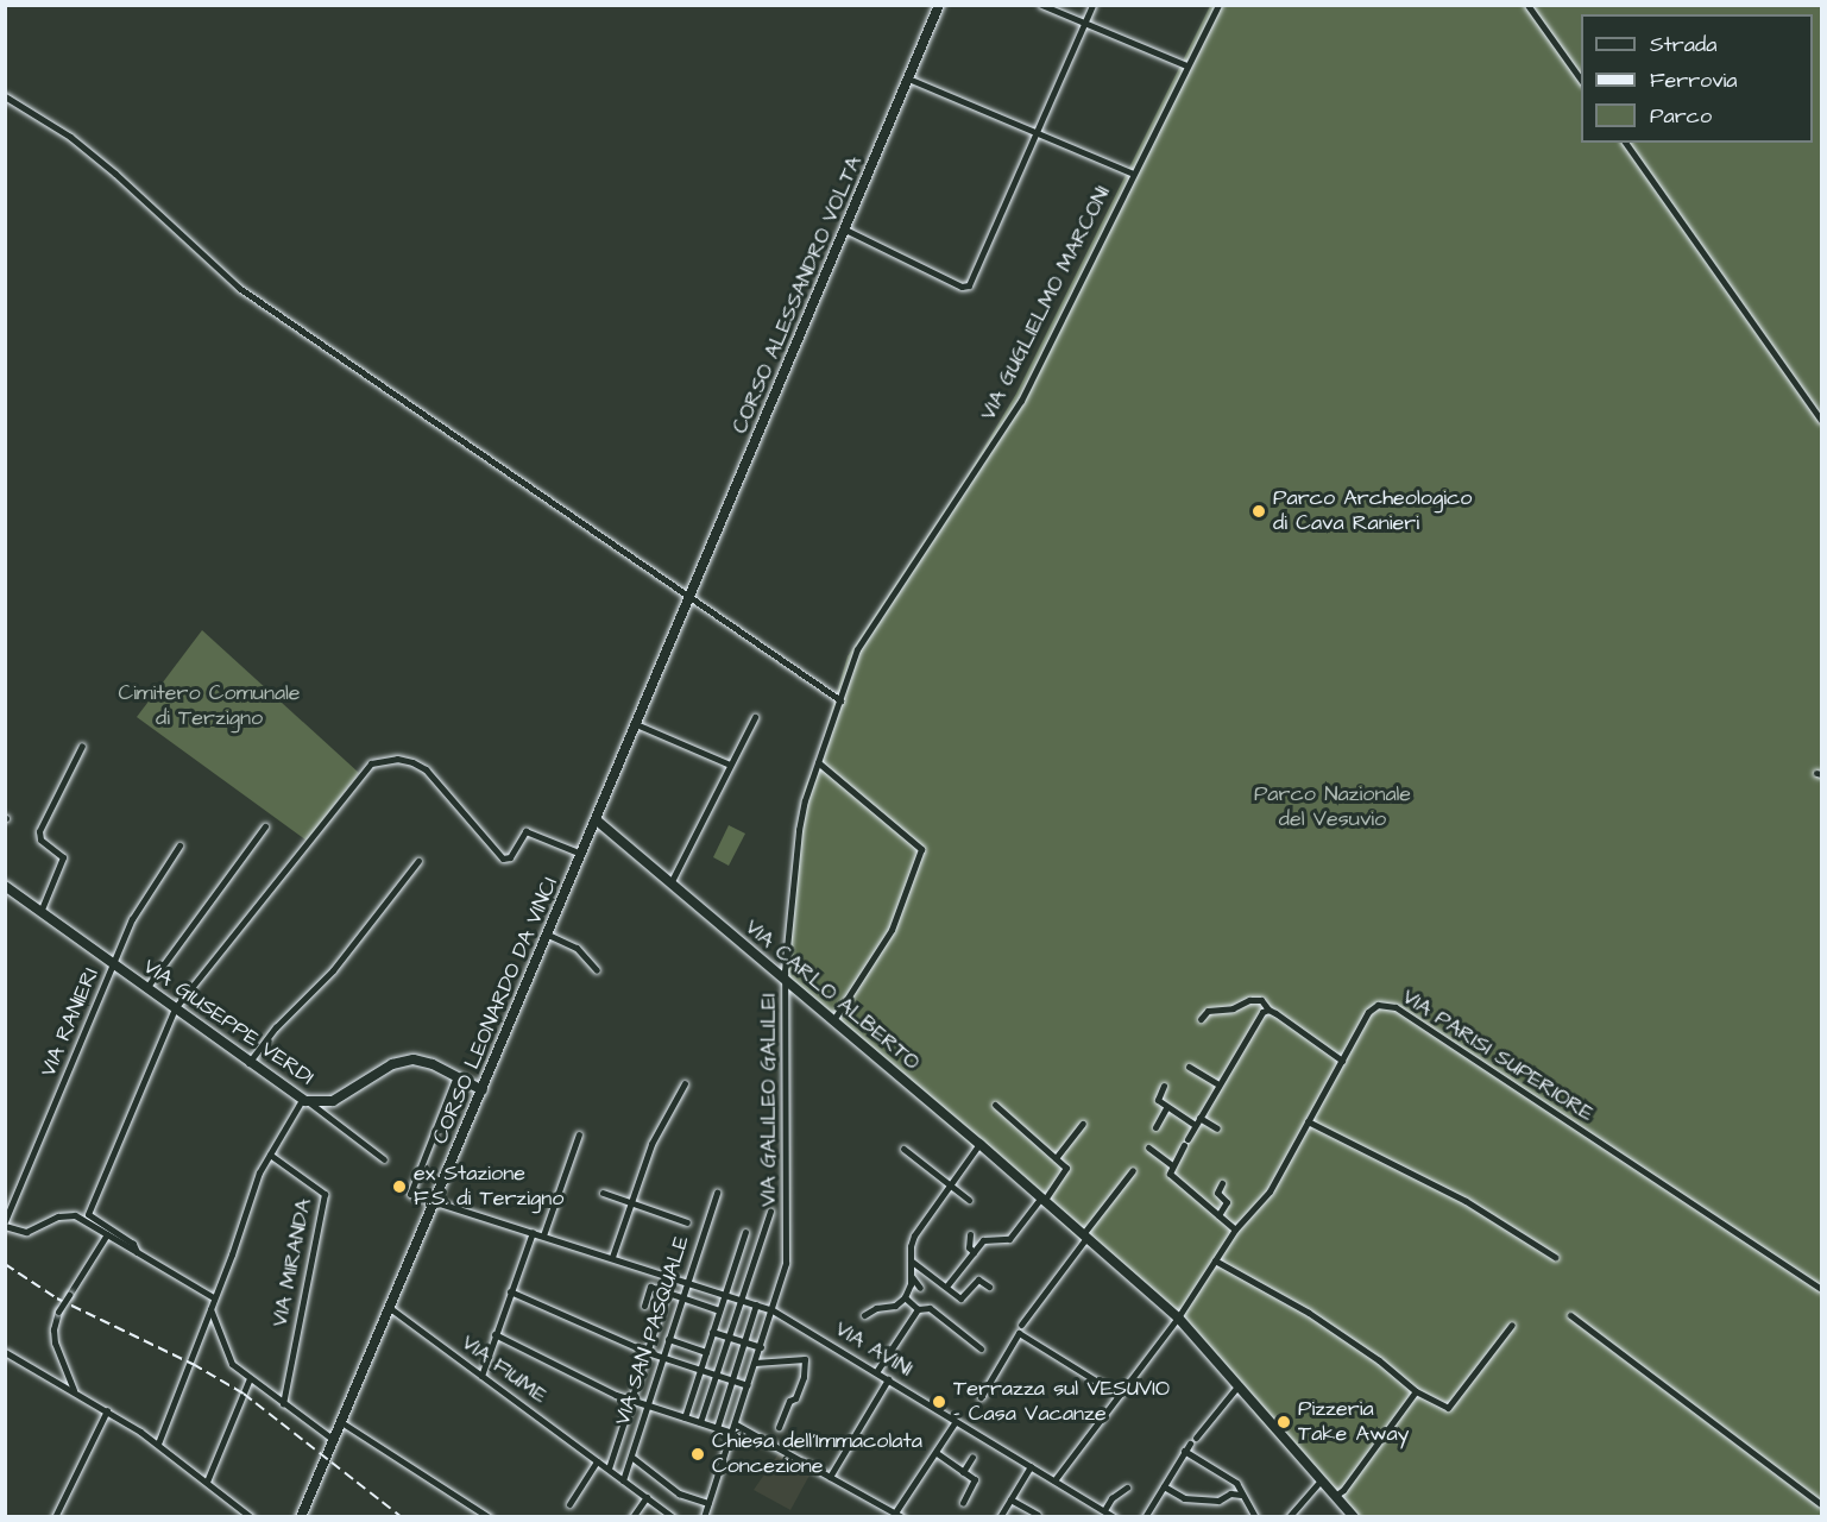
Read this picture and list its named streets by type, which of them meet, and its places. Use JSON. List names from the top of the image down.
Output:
{
  "streets": {
    "main road": [
      "CORSO ALESSANDRO VOLTA",
      "VIA CARLO ALBERTO",
      "CORSO LEONARDO DA VINCI",
      "VIA GIUSEPPE VERDI"
    ],
    "street": [
      "VIA GUGLIELMO MARCONI",
      "VIA RANIERI",
      "VIA PARISI SUPERIORE",
      "VIA GALILEO GALILEI",
      "VIA MIRANDA",
      "VIA SAN PASQUALE",
      "VIA AVINI",
      "VIA FIUME"
    ]
  },
  "crossings": [
    ["CORSO ALESSANDRO VOLTA", "CORSO LEONARDO DA VINCI"],
    ["VIA GUGLIELMO MARCONI", "VIA GALILEO GALILEI"],
    ["VIA CARLO ALBERTO", "CORSO LEONARDO DA VINCI"],
    ["VIA CARLO ALBERTO", "VIA PARISI SUPERIORE"],
    ["VIA CARLO ALBERTO", "VIA GALILEO GALILEI"],
    ["CORSO LEONARDO DA VINCI", "VIA GIUSEPPE VERDI"],
    ["CORSO LEONARDO DA VINCI", "VIA AVINI"],
    ["CORSO LEONARDO DA VINCI", "VIA FIUME"],
    ["VIA RANIERI", "VIA GIUSEPPE VERDI"],
    ["VIA GIUSEPPE VERDI", "VIA AVINI"],
    ["VIA PARISI SUPERIORE", "VIA AVINI"],
    ["VIA GALILEO GALILEI", "VIA AVINI"],
    ["VIA SAN PASQUALE", "VIA AVINI"],
    ["VIA SAN PASQUALE", "VIA FIUME"]
  ],
  "parks": ["Cimitero Comunale di Terzigno", "Parco Nazionale del Vesuvio"],
  "places": [
    "Parco Archeologico di Cava Ranieri",
    "ex Stazione F.S. di Terzigno",
    "Terrazza sul VESUVIO - Casa Vacanze",
    "Pizzeria Take Away",
    "Chiesa dell'Immacolata Concezione"
  ],
  "legend": ["Strada", "Ferrovia", "Parco"]
}
